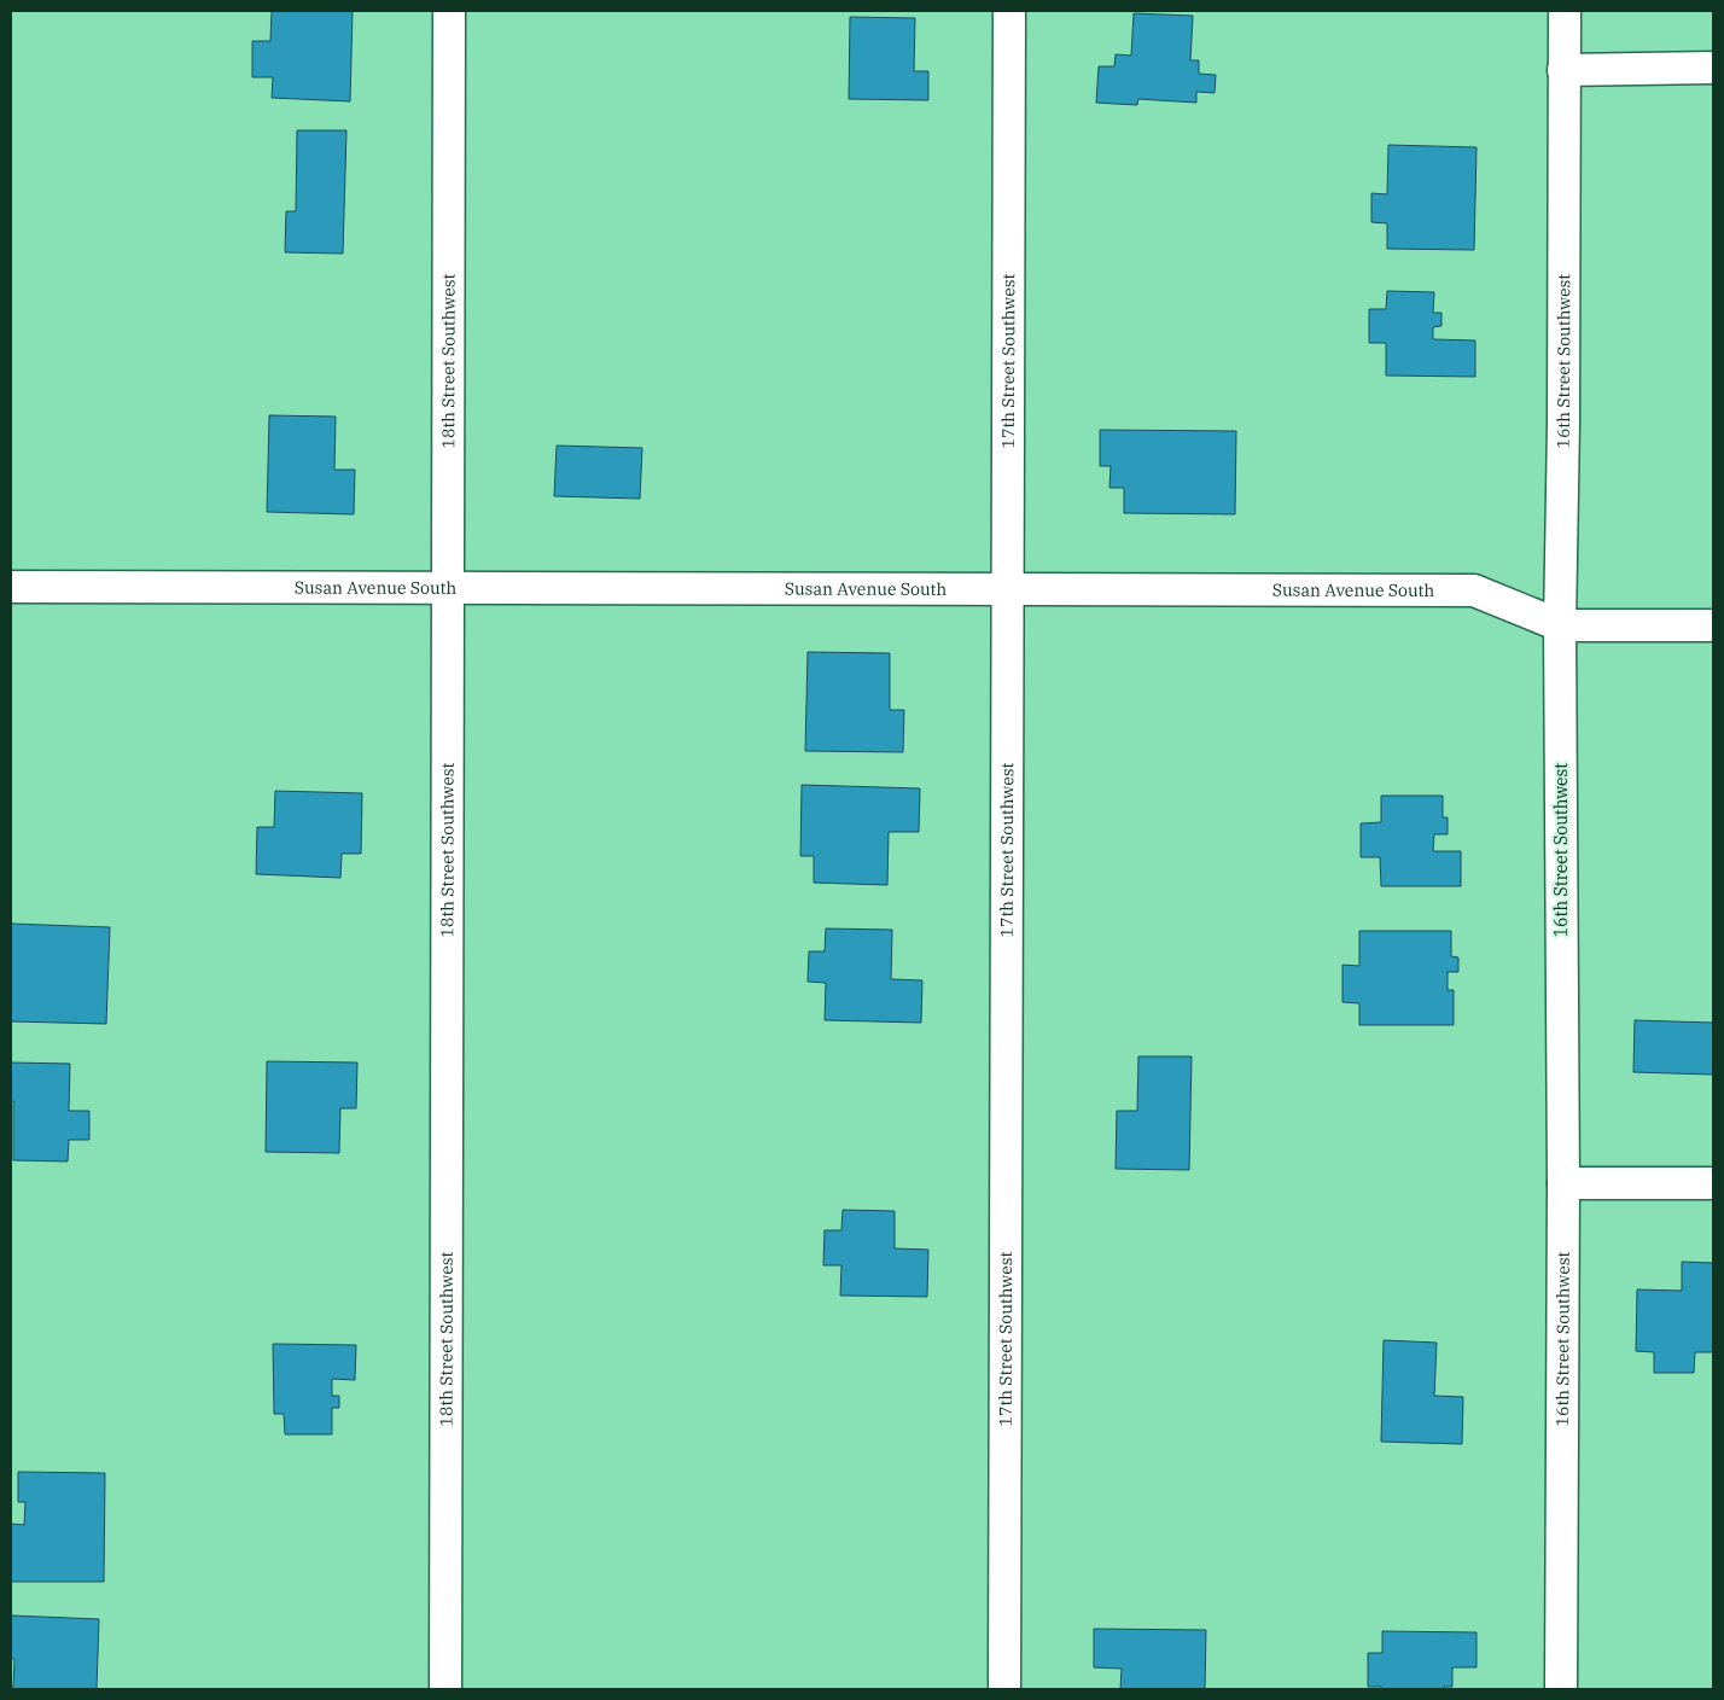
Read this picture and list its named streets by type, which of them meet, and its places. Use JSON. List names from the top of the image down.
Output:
{
  "streets": {
    "street": [
      "18th Street Southwest",
      "17th Street Southwest",
      "16th Street Southwest",
      "Susan Avenue South"
    ]
  },
  "crossings": [
    ["18th Street Southwest", "Susan Avenue South"],
    ["17th Street Southwest", "Susan Avenue South"],
    ["16th Street Southwest", "Susan Avenue South"]
  ]
}
